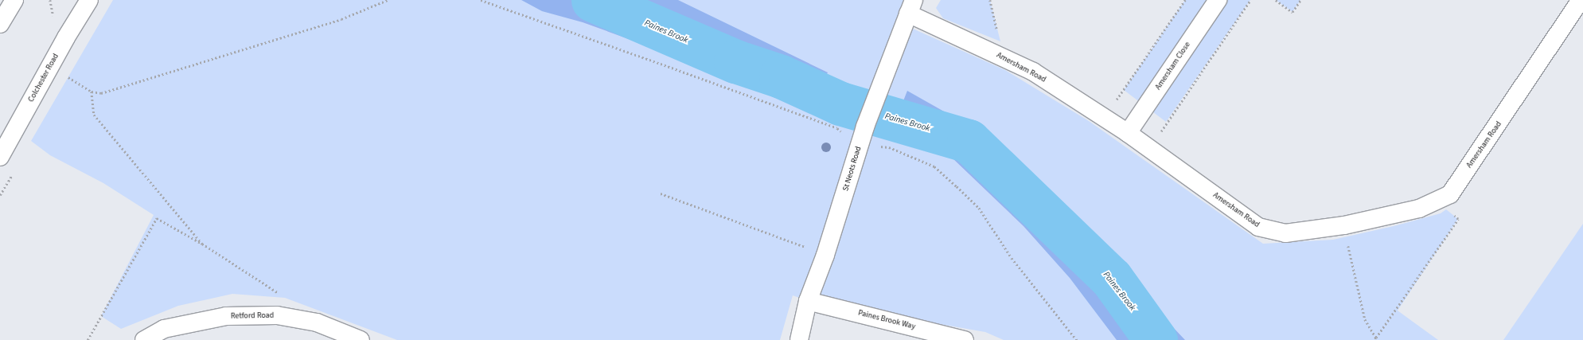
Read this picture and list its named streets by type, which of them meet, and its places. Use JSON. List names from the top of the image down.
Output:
{
  "streets": {
    "main road": [
      "Amersham Close",
      "Amersham Road",
      "Colchester Road",
      "St Neots Road",
      "Retford Road",
      "Paines Brook Way"
    ]
  },
  "crossings": [
    ["Amersham Close", "Amersham Road"],
    ["Amersham Road", "St Neots Road"],
    ["St Neots Road", "Paines Brook Way"]
  ],
  "water": ["Paines Brook"]
}
